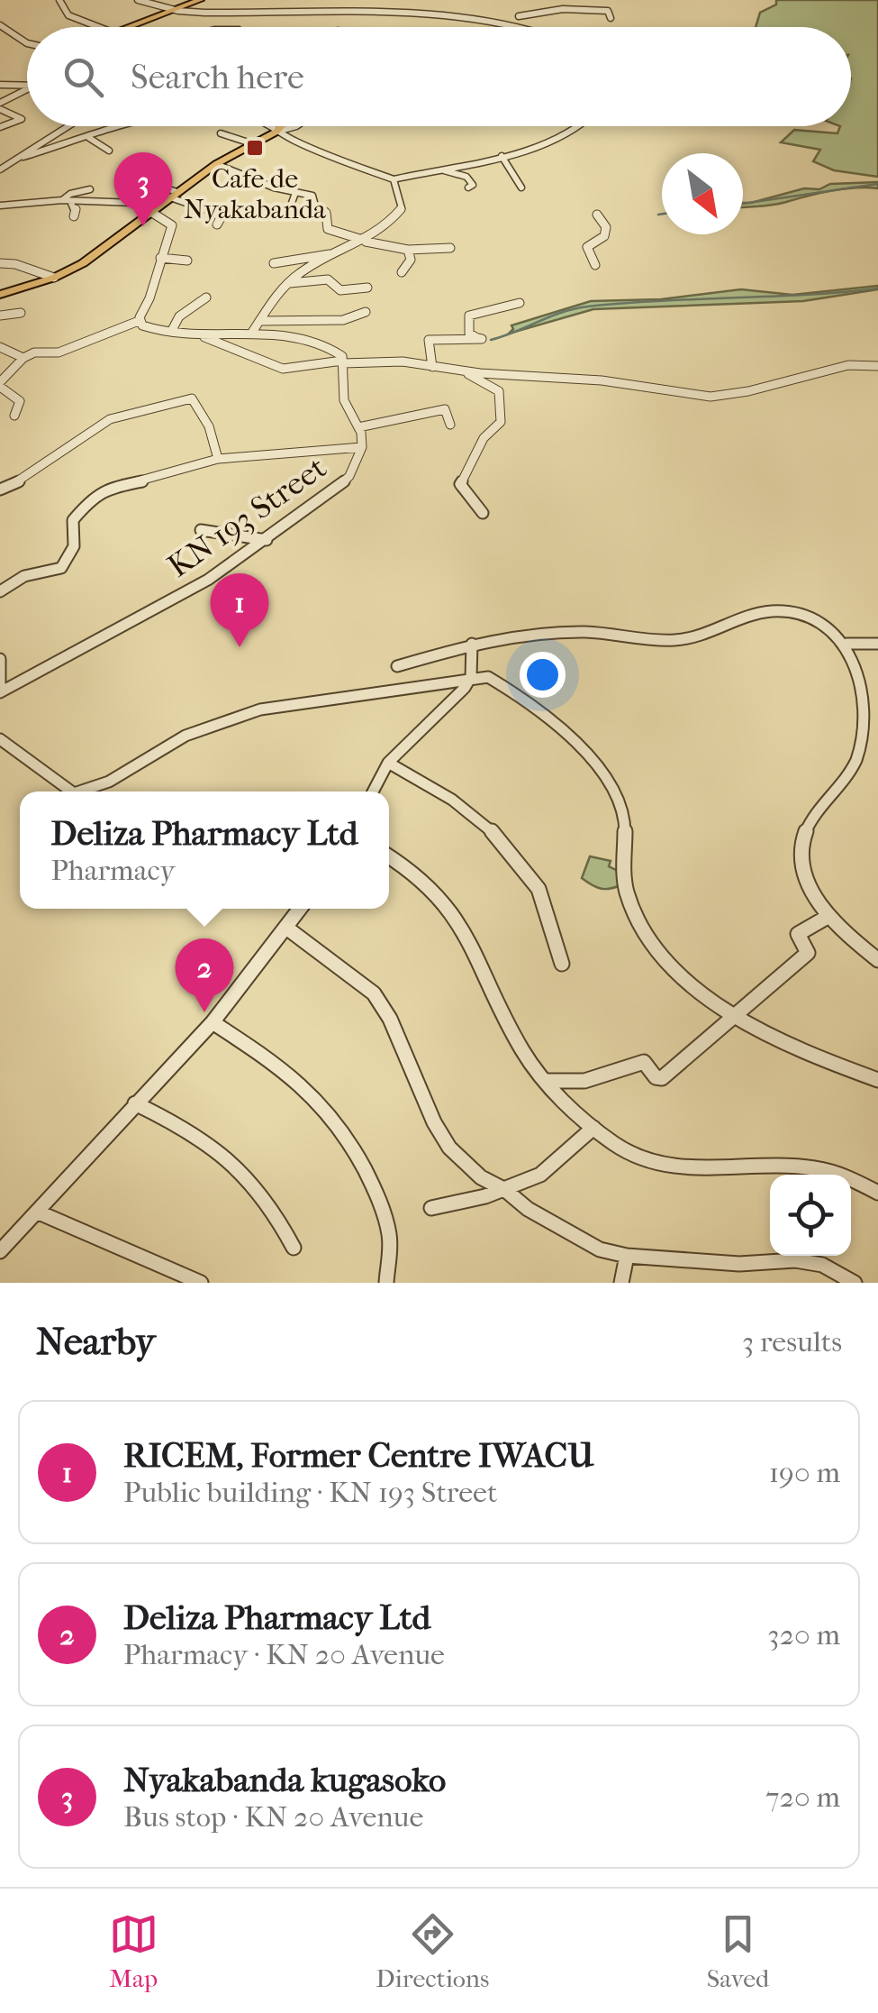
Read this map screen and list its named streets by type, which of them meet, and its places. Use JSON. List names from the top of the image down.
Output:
{
  "streets": {
    "street": ["KN 193 Street"]
  },
  "places": {
    "transit": ["Cafe de Nyakabanda"]
  },
  "north": "bottom right",
  "page": {
    "search": "Search here",
    "pins": ["3", "1", "2"],
    "popup": ["Deliza Pharmacy Ltd", "Pharmacy"],
    "heading": ["Nearby", "3 results"],
    "list": [
      {
        "mark": "1",
        "name": "RICEM, Former Centre IWACU",
        "note": "Public building · KN 193 Street",
        "value": "190 m"
      },
      {
        "mark": "2",
        "name": "Deliza Pharmacy Ltd",
        "note": "Pharmacy · KN 20 Avenue",
        "value": "320 m"
      },
      {
        "mark": "3",
        "name": "Nyakabanda kugasoko",
        "note": "Bus stop · KN 20 Avenue",
        "value": "720 m"
      }
    ],
    "nav": ["Map", "Directions", "Saved"]
  }
}
